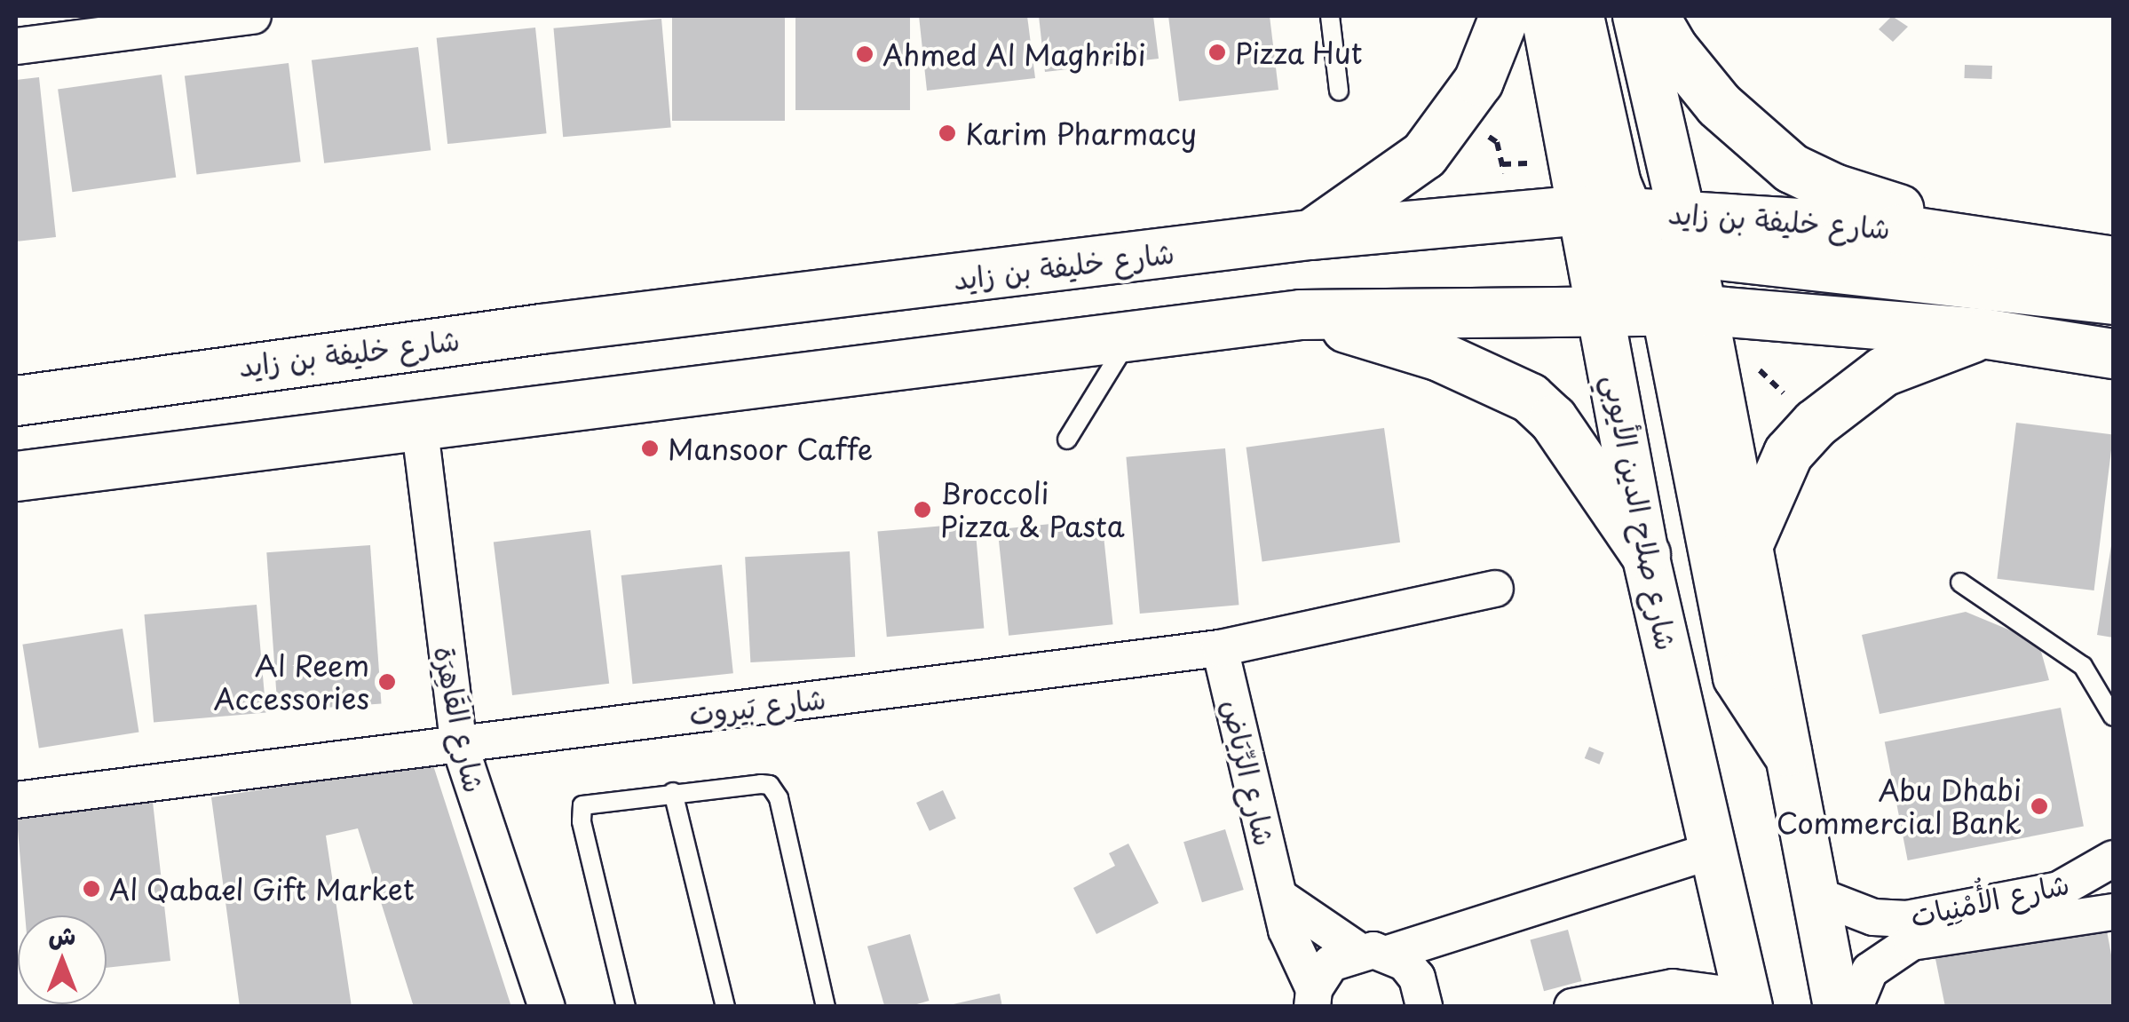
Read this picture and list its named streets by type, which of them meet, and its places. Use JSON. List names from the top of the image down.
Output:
{
  "streets": {
    "main road": ["شارع خليفة بن زايد"],
    "street": [
      "شارع صلاح الدين الأيوبي",
      "شارع بَيروت",
      "شارع القَاهِرَة",
      "شارع الرِّيَاض",
      "شارع الأُمْنِيات"
    ]
  },
  "crossings": [
    ["شارع خليفة بن زايد", "شارع صلاح الدين الأيوبي"],
    ["شارع خليفة بن زايد", "شارع القَاهِرَة"],
    ["شارع صلاح الدين الأيوبي", "شارع الأُمْنِيات"],
    ["شارع بَيروت", "شارع القَاهِرَة"],
    ["شارع بَيروت", "شارع الرِّيَاض"]
  ],
  "places": [
    "Pizza Hut",
    "Ahmed Al Maghribi",
    "Karim Pharmacy",
    "Mansoor Caffe",
    "Broccoli Pizza & Pasta",
    "Al Reem Accessories",
    "Abu Dhabi Commercial Bank",
    "Al Qabael Gift Market"
  ],
  "north": "top"
}
